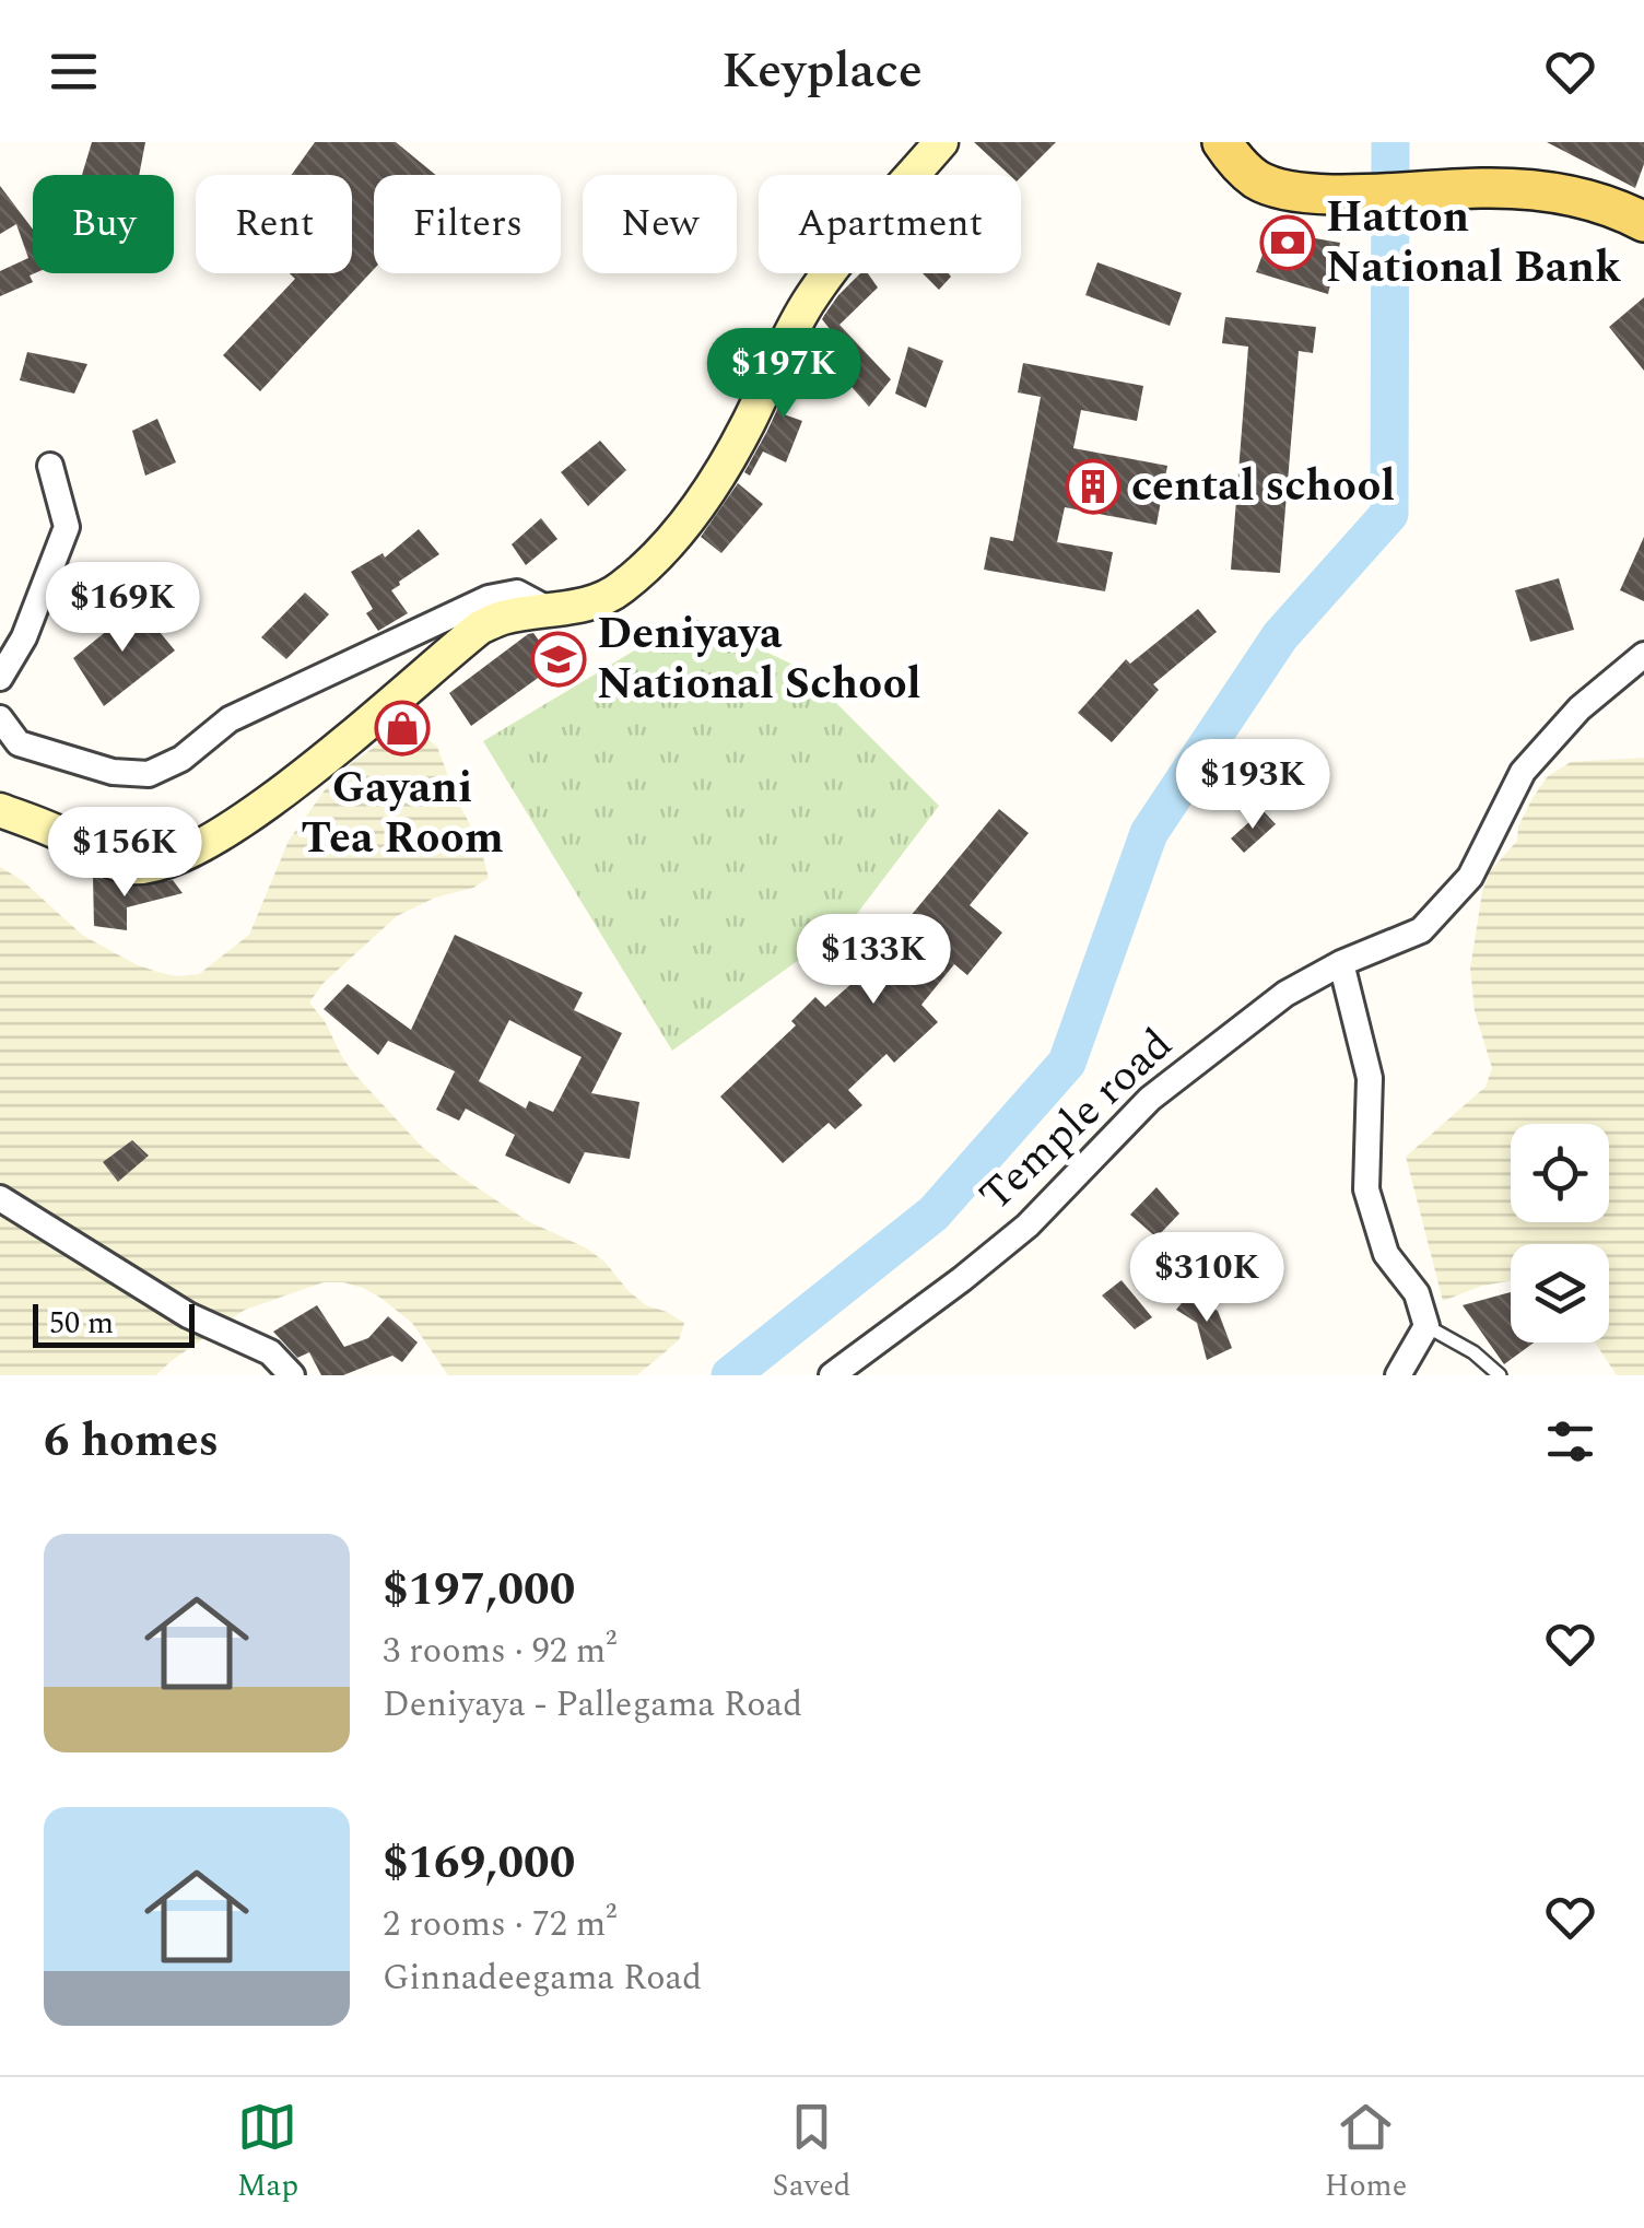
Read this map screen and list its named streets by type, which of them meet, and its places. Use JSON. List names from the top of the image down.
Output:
{
  "streets": {
    "street": ["Temple road"]
  },
  "places": {
    "bank": ["Hatton National Bank"],
    "building": ["cental school"],
    "school or university": ["Deniyaya National School"],
    "shop": ["Gayani Tea Room"]
  },
  "scale_bar": "50 m",
  "page": {
    "header": "Keyplace",
    "chip": [
      "Buy",
      "Rent",
      "Filters",
      "New",
      "Apartment"
    ],
    "price": [
      "$197K",
      "$169K",
      "$193K",
      "$156K",
      "$133K",
      "$310K"
    ],
    "scale": "50 m",
    "heading": "6 homes",
    "list": [
      {
        "name": "$197,000",
        "note": "3 rooms · 92 m² · Deniyaya - Pallegama Road"
      },
      {
        "name": "$169,000",
        "note": "2 rooms · 72 m² · Ginnadeegama Road"
      }
    ],
    "tabs": ["Map", "Saved", "Home"]
  }
}
